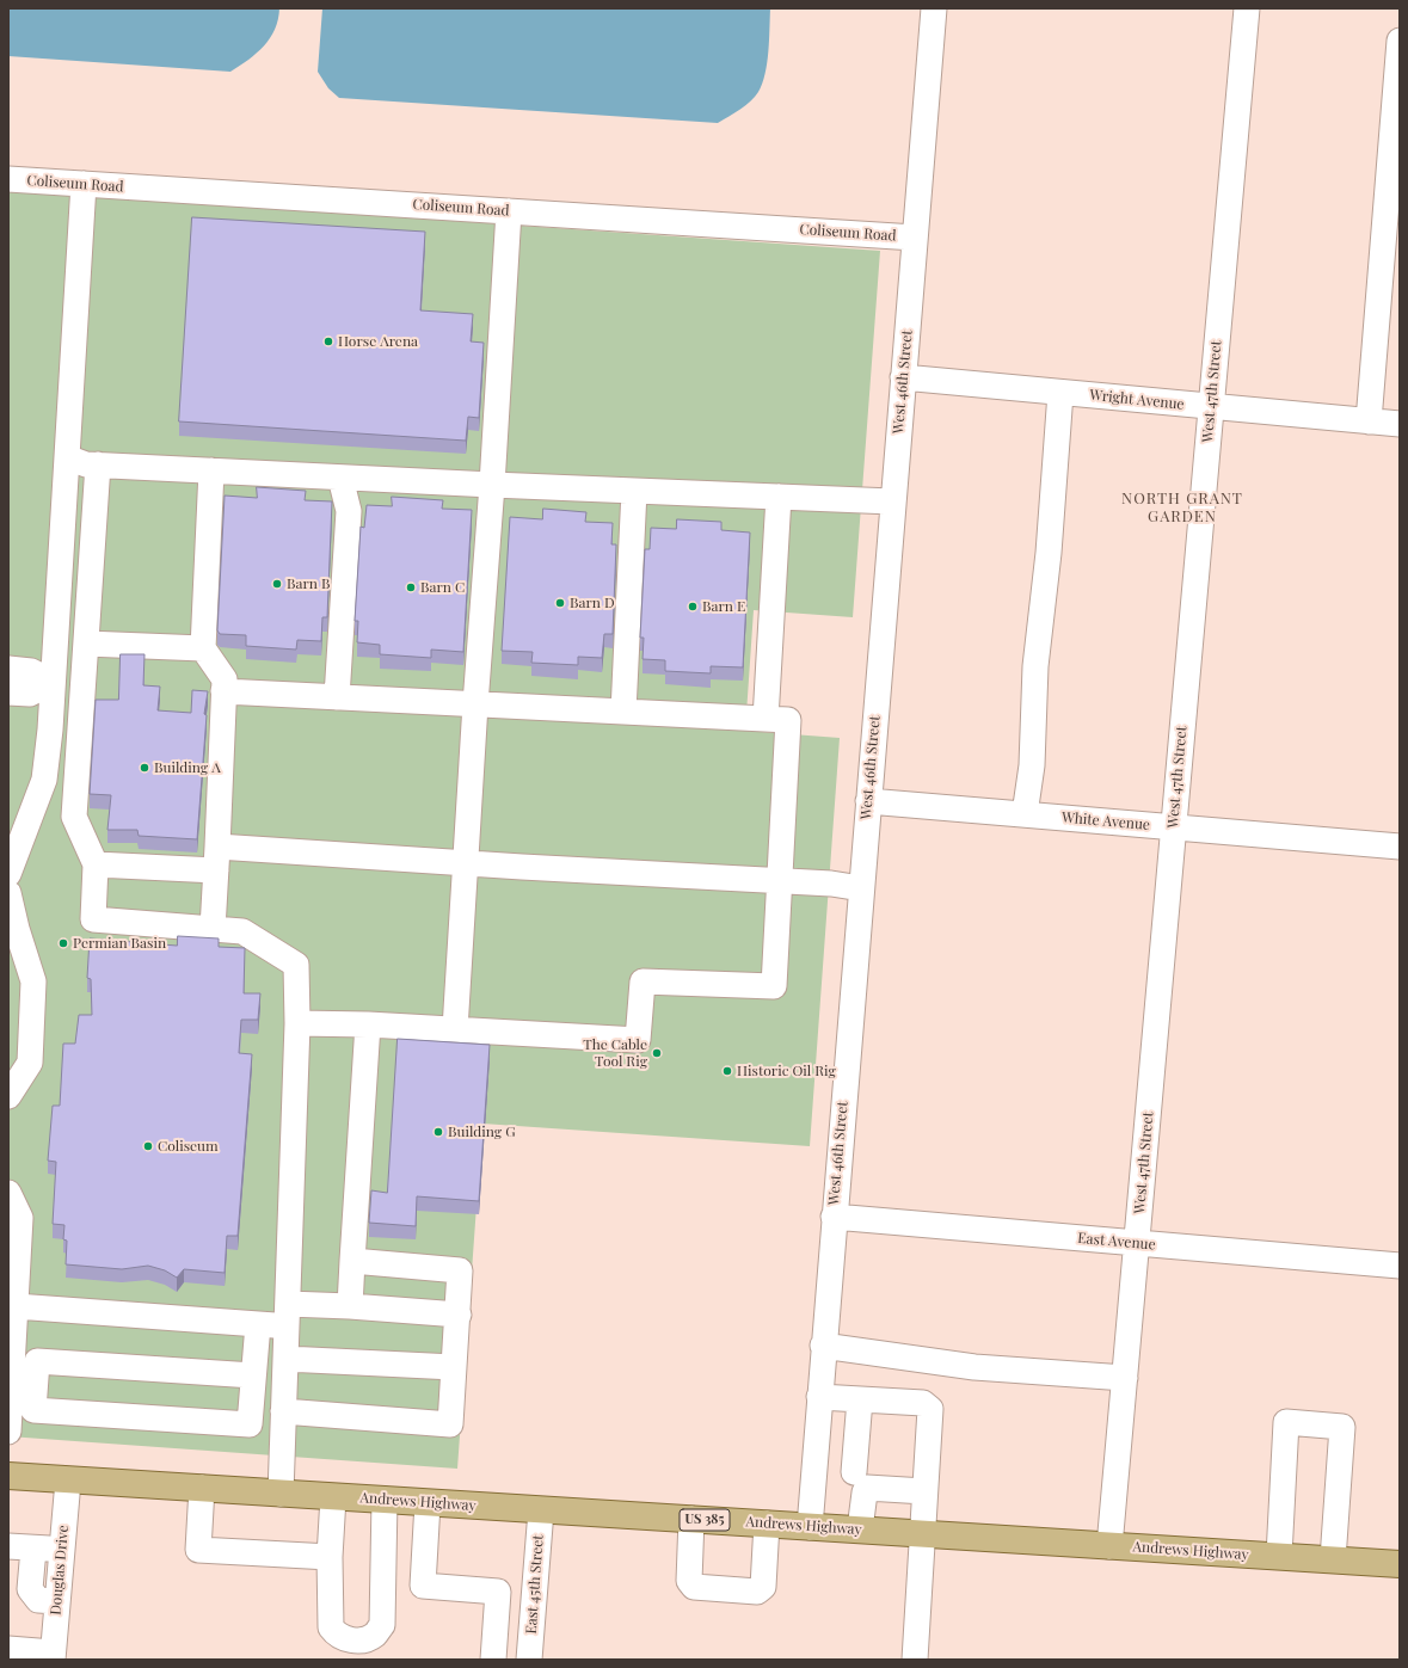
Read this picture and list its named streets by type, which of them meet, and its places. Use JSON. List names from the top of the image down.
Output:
{
  "streets": {
    "main road": ["Andrews Highway", "US 385"],
    "street": [
      "Coliseum Road",
      "West 46th Street",
      "West 47th Street",
      "Wright Avenue",
      "White Avenue",
      "East Avenue",
      "Douglas Drive",
      "East 45th Street"
    ]
  },
  "crossings": [
    ["Coliseum Road", "West 46th Street"],
    ["West 46th Street", "Wright Avenue"],
    ["West 46th Street", "White Avenue"],
    ["West 46th Street", "East Avenue"],
    ["West 46th Street", "Andrews Highway"],
    ["West 47th Street", "Wright Avenue"],
    ["West 47th Street", "White Avenue"],
    ["West 47th Street", "East Avenue"],
    ["West 47th Street", "Andrews Highway"],
    ["Andrews Highway", "Douglas Drive"],
    ["Andrews Highway", "East 45th Street"]
  ],
  "districts": ["NORTH GRANT GARDEN"],
  "places": [
    "Horse Arena",
    "Barn B",
    "Barn C",
    "Barn D",
    "Barn E",
    "Building A",
    "Permian Basin",
    "The Cable Tool Rig",
    "Historic Oil Rig",
    "Building G",
    "Coliseum"
  ]
}
